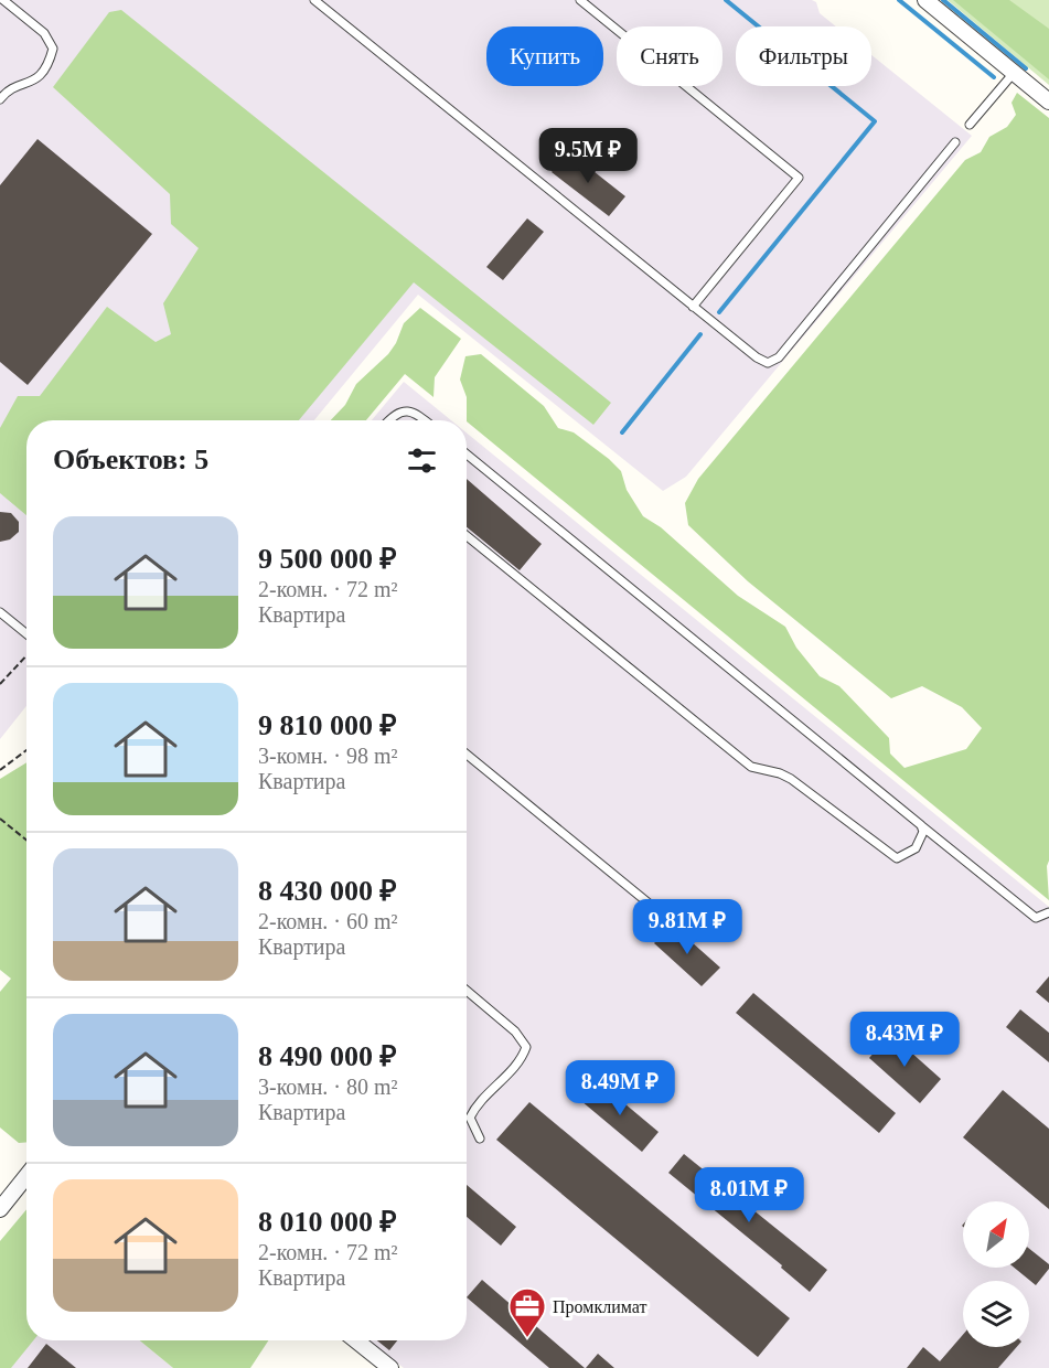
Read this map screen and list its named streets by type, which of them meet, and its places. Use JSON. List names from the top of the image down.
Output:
{
  "places": {
    "office": ["Промклимат"]
  },
  "north": "top right",
  "page": {
    "chip": ["Купить", "Снять", "Фильтры"],
    "price": [
      "9.5M ₽",
      "9.81M ₽",
      "8.43M ₽",
      "8.49M ₽",
      "8.01M ₽"
    ],
    "heading": "Объектов: 5",
    "list": [
      {
        "name": "9 500 000 ₽",
        "note": "2-комн. · 72 m² · Квартира"
      },
      {
        "name": "9 810 000 ₽",
        "note": "3-комн. · 98 m² · Квартира"
      },
      {
        "name": "8 430 000 ₽",
        "note": "2-комн. · 60 m² · Квартира"
      },
      {
        "name": "8 490 000 ₽",
        "note": "3-комн. · 80 m² · Квартира"
      },
      {
        "name": "8 010 000 ₽",
        "note": "2-комн. · 72 m² · Квартира"
      }
    ]
  }
}
